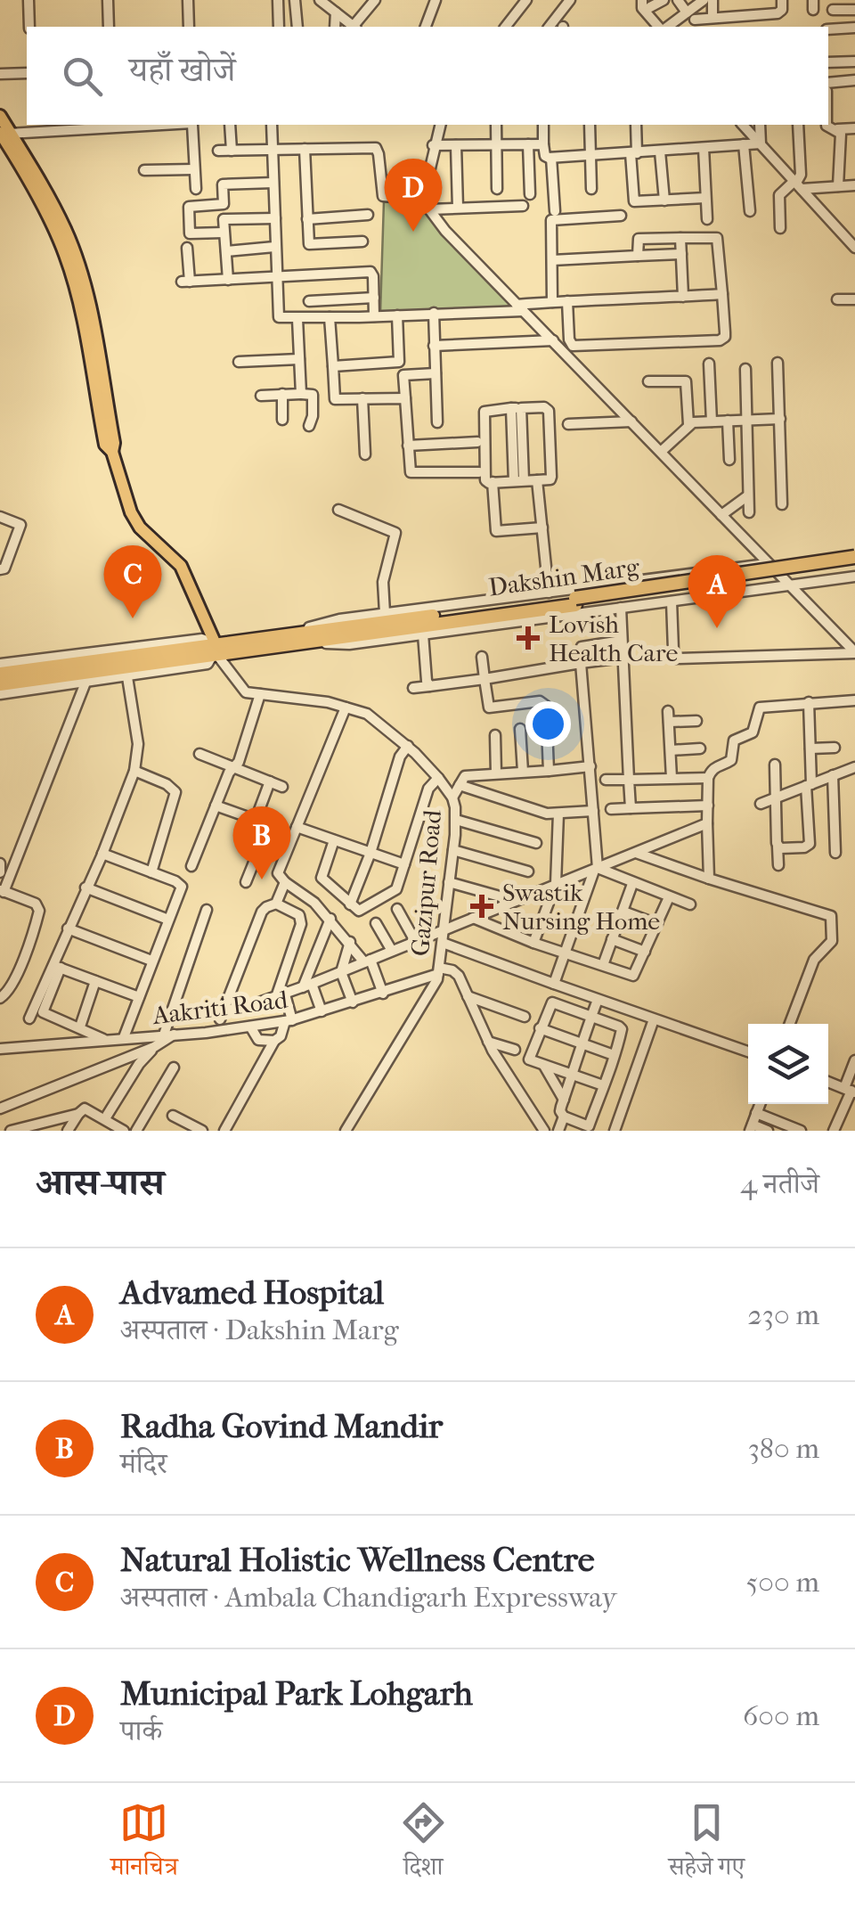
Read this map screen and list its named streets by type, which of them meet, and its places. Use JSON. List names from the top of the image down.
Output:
{
  "streets": {
    "highway": ["Dakshin Marg"],
    "street": ["Gazipur Road", "Aakriti Road"]
  },
  "crossings": [
    ["Dakshin Marg", "Gazipur Road"],
    ["Gazipur Road", "Aakriti Road"]
  ],
  "places": {
    "health": ["Lovish Health Care", "Swastik Nursing Home"]
  },
  "page": {
    "search": "यहाँ खोजें",
    "pins": [
      "D",
      "C",
      "A",
      "B"
    ],
    "heading": ["आस-पास", "4 नतीजे"],
    "list": [
      {
        "mark": "A",
        "name": "Advamed Hospital",
        "note": "अस्पताल · Dakshin Marg",
        "value": "230 m"
      },
      {
        "mark": "B",
        "name": "Radha Govind Mandir",
        "note": "मंदिर",
        "value": "380 m"
      },
      {
        "mark": "C",
        "name": "Natural Holistic Wellness Centre",
        "note": "अस्पताल · Ambala Chandigarh Expressway",
        "value": "500 m"
      },
      {
        "mark": "D",
        "name": "Municipal Park Lohgarh",
        "note": "पार्क",
        "value": "600 m"
      }
    ],
    "nav": ["मानचित्र", "दिशा", "सहेजे गए"]
  }
}
